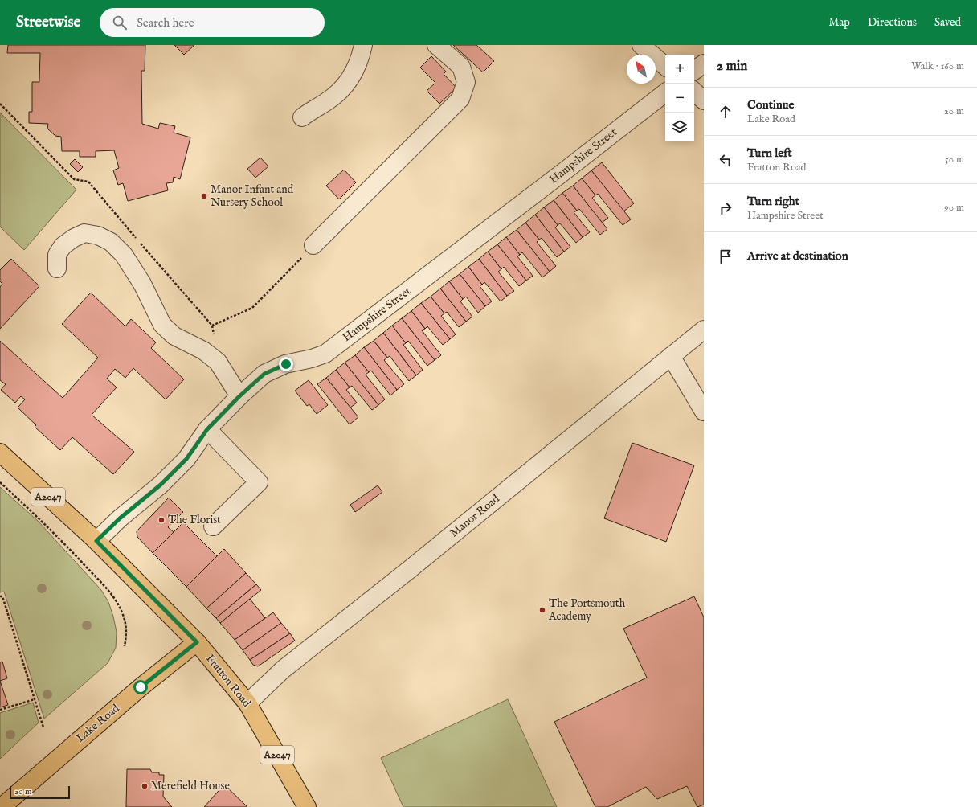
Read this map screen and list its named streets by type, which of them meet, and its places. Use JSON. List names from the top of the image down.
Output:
{
  "streets": {
    "main road": ["A2047", "Fratton Road", "Lake Road"],
    "street": ["Hampshire Street", "Manor Road"]
  },
  "crossings": [
    ["Hampshire Street", "Fratton Road"],
    ["Manor Road", "Fratton Road"],
    ["Fratton Road", "Lake Road"]
  ],
  "places": [
    "Manor Infant and Nursery School",
    "The Florist",
    "The Portsmouth Academy",
    "Merefield House"
  ],
  "scale_bar": "20 m",
  "north": "top left",
  "page": {
    "header": "Streetwise",
    "search": "Search here",
    "nav": ["Map", "Directions", "Saved"],
    "heading": ["2 min", "Walk · 160 m"],
    "map_buttons": ["+", "−"],
    "list": [
      ["Continue", "Lake Road", "20 m"],
      ["Turn left", "Fratton Road", "50 m"],
      ["Turn right", "Hampshire Street", "90 m"],
      "Arrive at destination"
    ],
    "scale": "20 m"
  }
}
